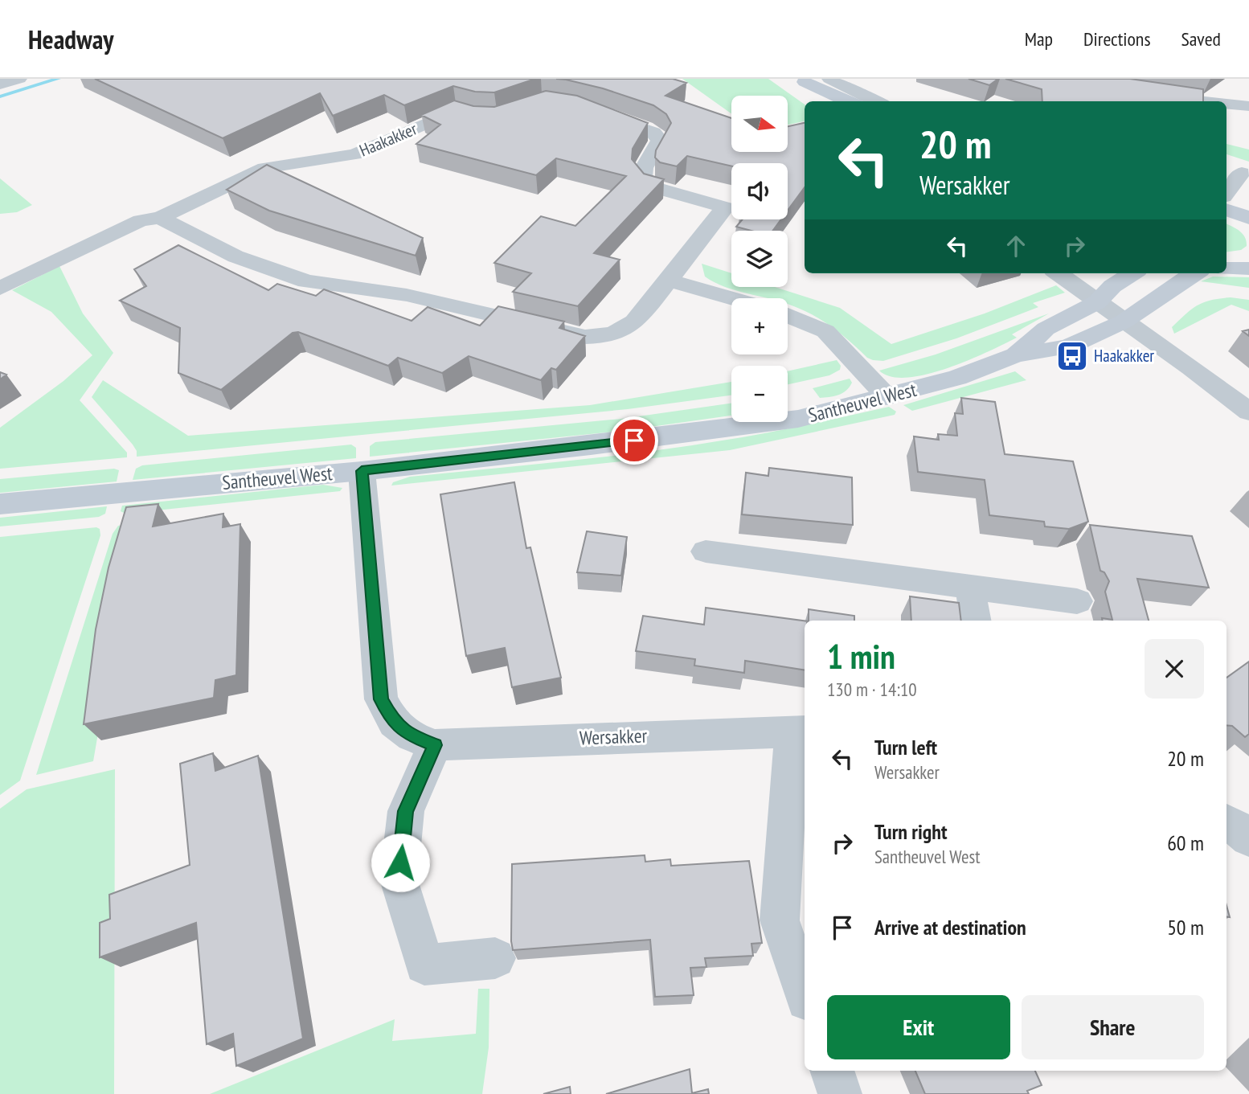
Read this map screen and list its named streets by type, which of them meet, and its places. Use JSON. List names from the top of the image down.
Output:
{
  "streets": {
    "street": ["Haakakker", "Santheuvel West", "Wersakker"]
  },
  "crossings": [
    ["Santheuvel West", "Wersakker"]
  ],
  "places": {
    "bus stop": ["Haakakker"]
  },
  "north": "right",
  "page": {
    "header": "Headway",
    "nav": ["Map", "Directions", "Saved"],
    "map_buttons": ["+", "−"],
    "turn": ["20 m", "Wersakker"],
    "heading": ["1 min", "130 m · 14:10"],
    "list": [
      {
        "name": "Turn left",
        "note": "Wersakker",
        "value": "20 m"
      },
      {
        "name": "Turn right",
        "note": "Santheuvel West",
        "value": "60 m"
      },
      {
        "name": "Arrive at destination",
        "value": "50 m"
      }
    ],
    "buttons": ["Exit", "Share"]
  }
}
